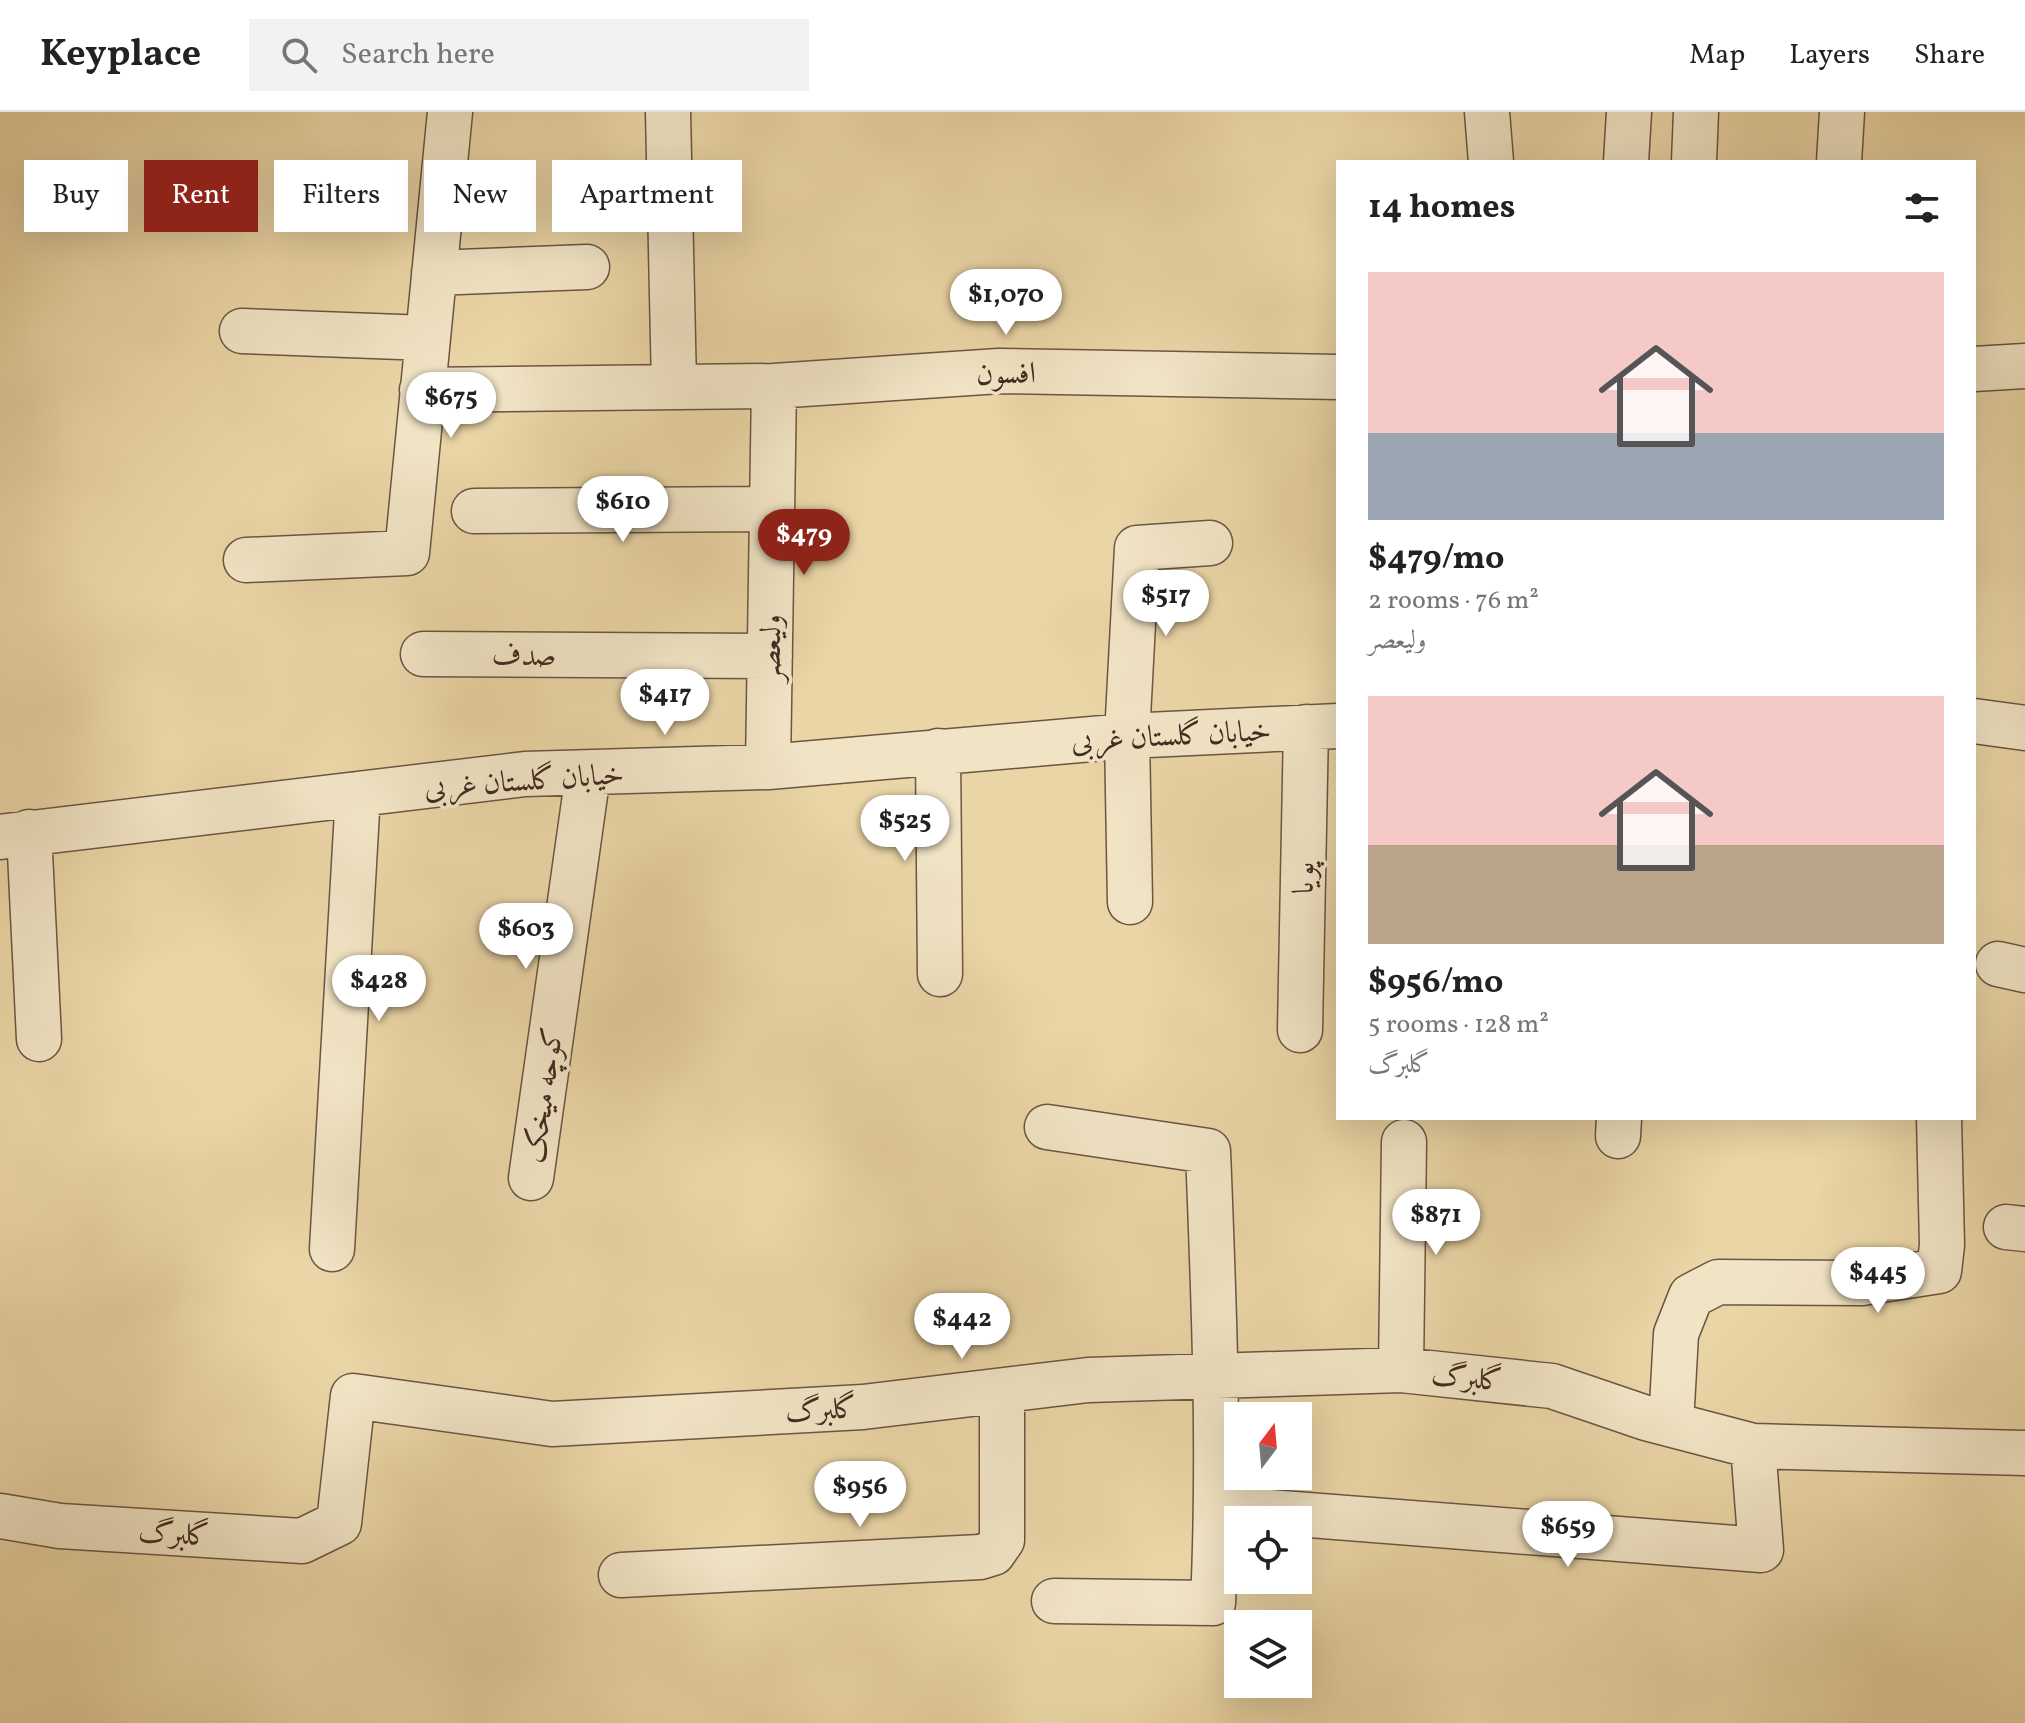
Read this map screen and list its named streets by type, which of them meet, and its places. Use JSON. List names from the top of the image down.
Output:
{
  "streets": {
    "street": [
      "افسون",
      "ولیعصر",
      "صدف",
      "خیابان گلستان غربی",
      "پویا",
      "کوچه میخک",
      "گلبرگ"
    ]
  },
  "crossings": [
    ["افسون", "ولیعصر"],
    ["ولیعصر", "صدف"],
    ["ولیعصر", "خیابان گلستان غربی"],
    ["خیابان گلستان غربی", "پویا"],
    ["خیابان گلستان غربی", "کوچه میخک"]
  ],
  "north": "top",
  "page": {
    "header": "Keyplace",
    "search": "Search here",
    "nav": ["Map", "Layers", "Share"],
    "chip": [
      "Buy",
      "Rent",
      "Filters",
      "New",
      "Apartment"
    ],
    "heading": "14 homes",
    "list": [
      {
        "name": "$479/mo",
        "note": "2 rooms · 76 m² · ولیعصر"
      },
      {
        "name": "$956/mo",
        "note": "5 rooms · 128 m² · گلبرگ"
      }
    ],
    "price": [
      "$1,070",
      "$675",
      "$610",
      "$479",
      "$517",
      "$417",
      "$525",
      "$603",
      "$428",
      "$871",
      "$445",
      "$442",
      "$956",
      "$659"
    ]
  }
}
